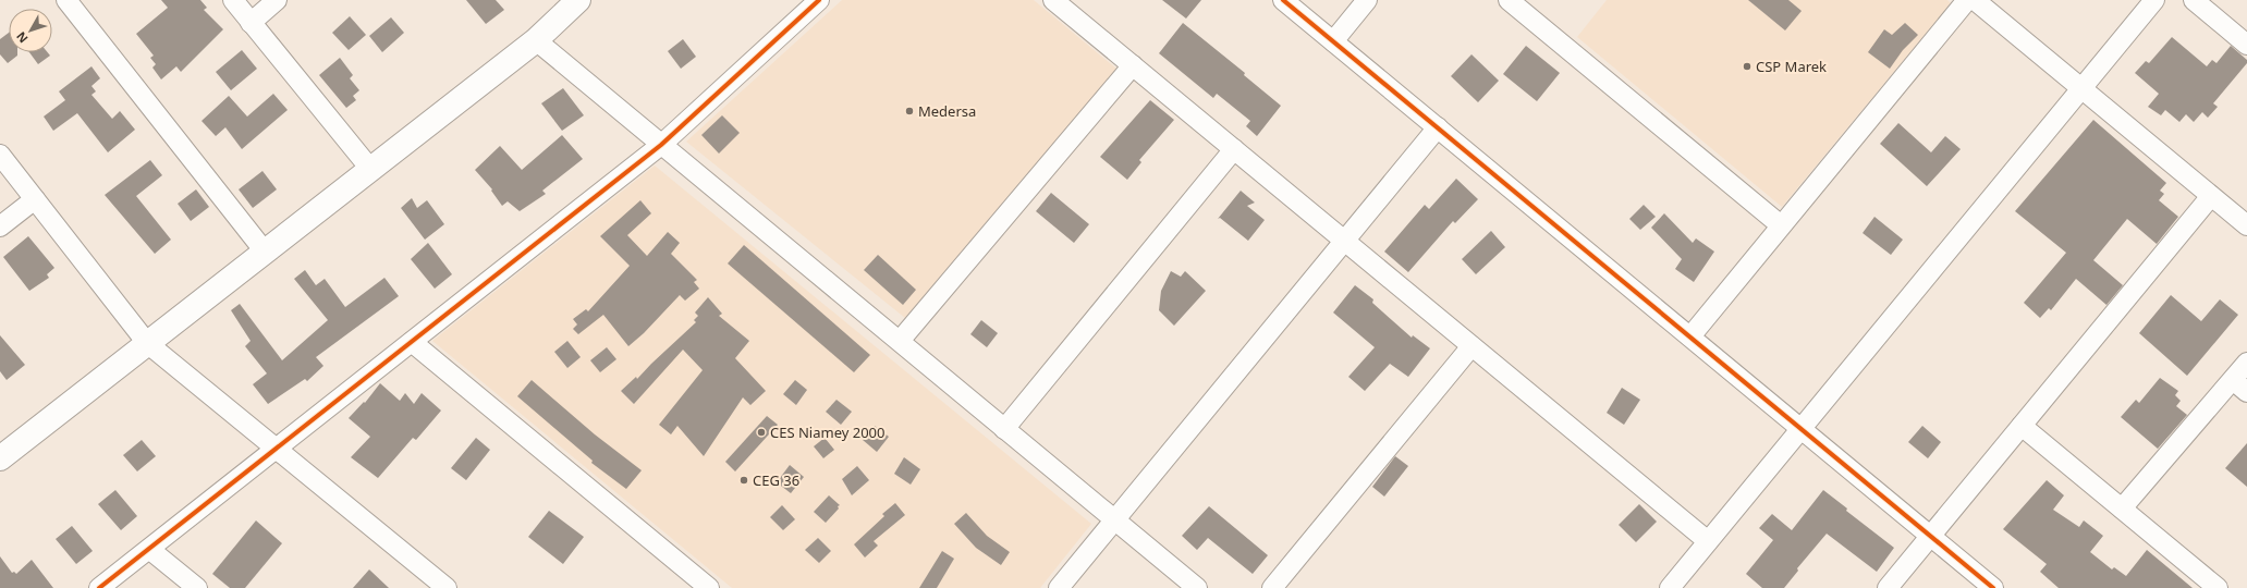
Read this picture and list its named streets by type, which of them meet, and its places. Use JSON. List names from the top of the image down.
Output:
{
  "places": [
    "CSP Marek",
    "Medersa",
    "CES Niamey 2000",
    "CEG 36"
  ],
  "north": "bottom left"
}
